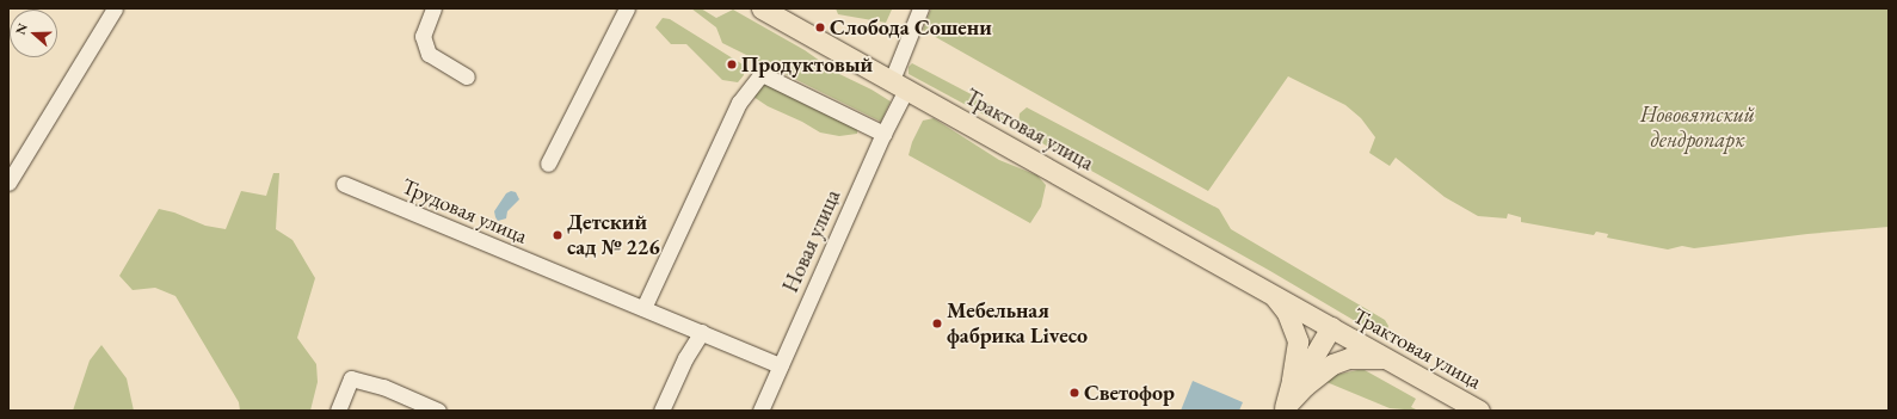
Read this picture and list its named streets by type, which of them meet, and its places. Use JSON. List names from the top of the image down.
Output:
{
  "streets": {
    "main road": ["Трактовая улица"],
    "street": ["Трудовая улица", "Новая улица"]
  },
  "crossings": [
    ["Трактовая улица", "Новая улица"],
    ["Трудовая улица", "Новая улица"]
  ],
  "parks": ["Нововятский дендропарк"],
  "places": [
    "Слобода Сошени",
    "Продуктовый",
    "Детский сад № 226",
    "Мебельная фабрика Liveco",
    "Светофор"
  ],
  "north": "left"
}
